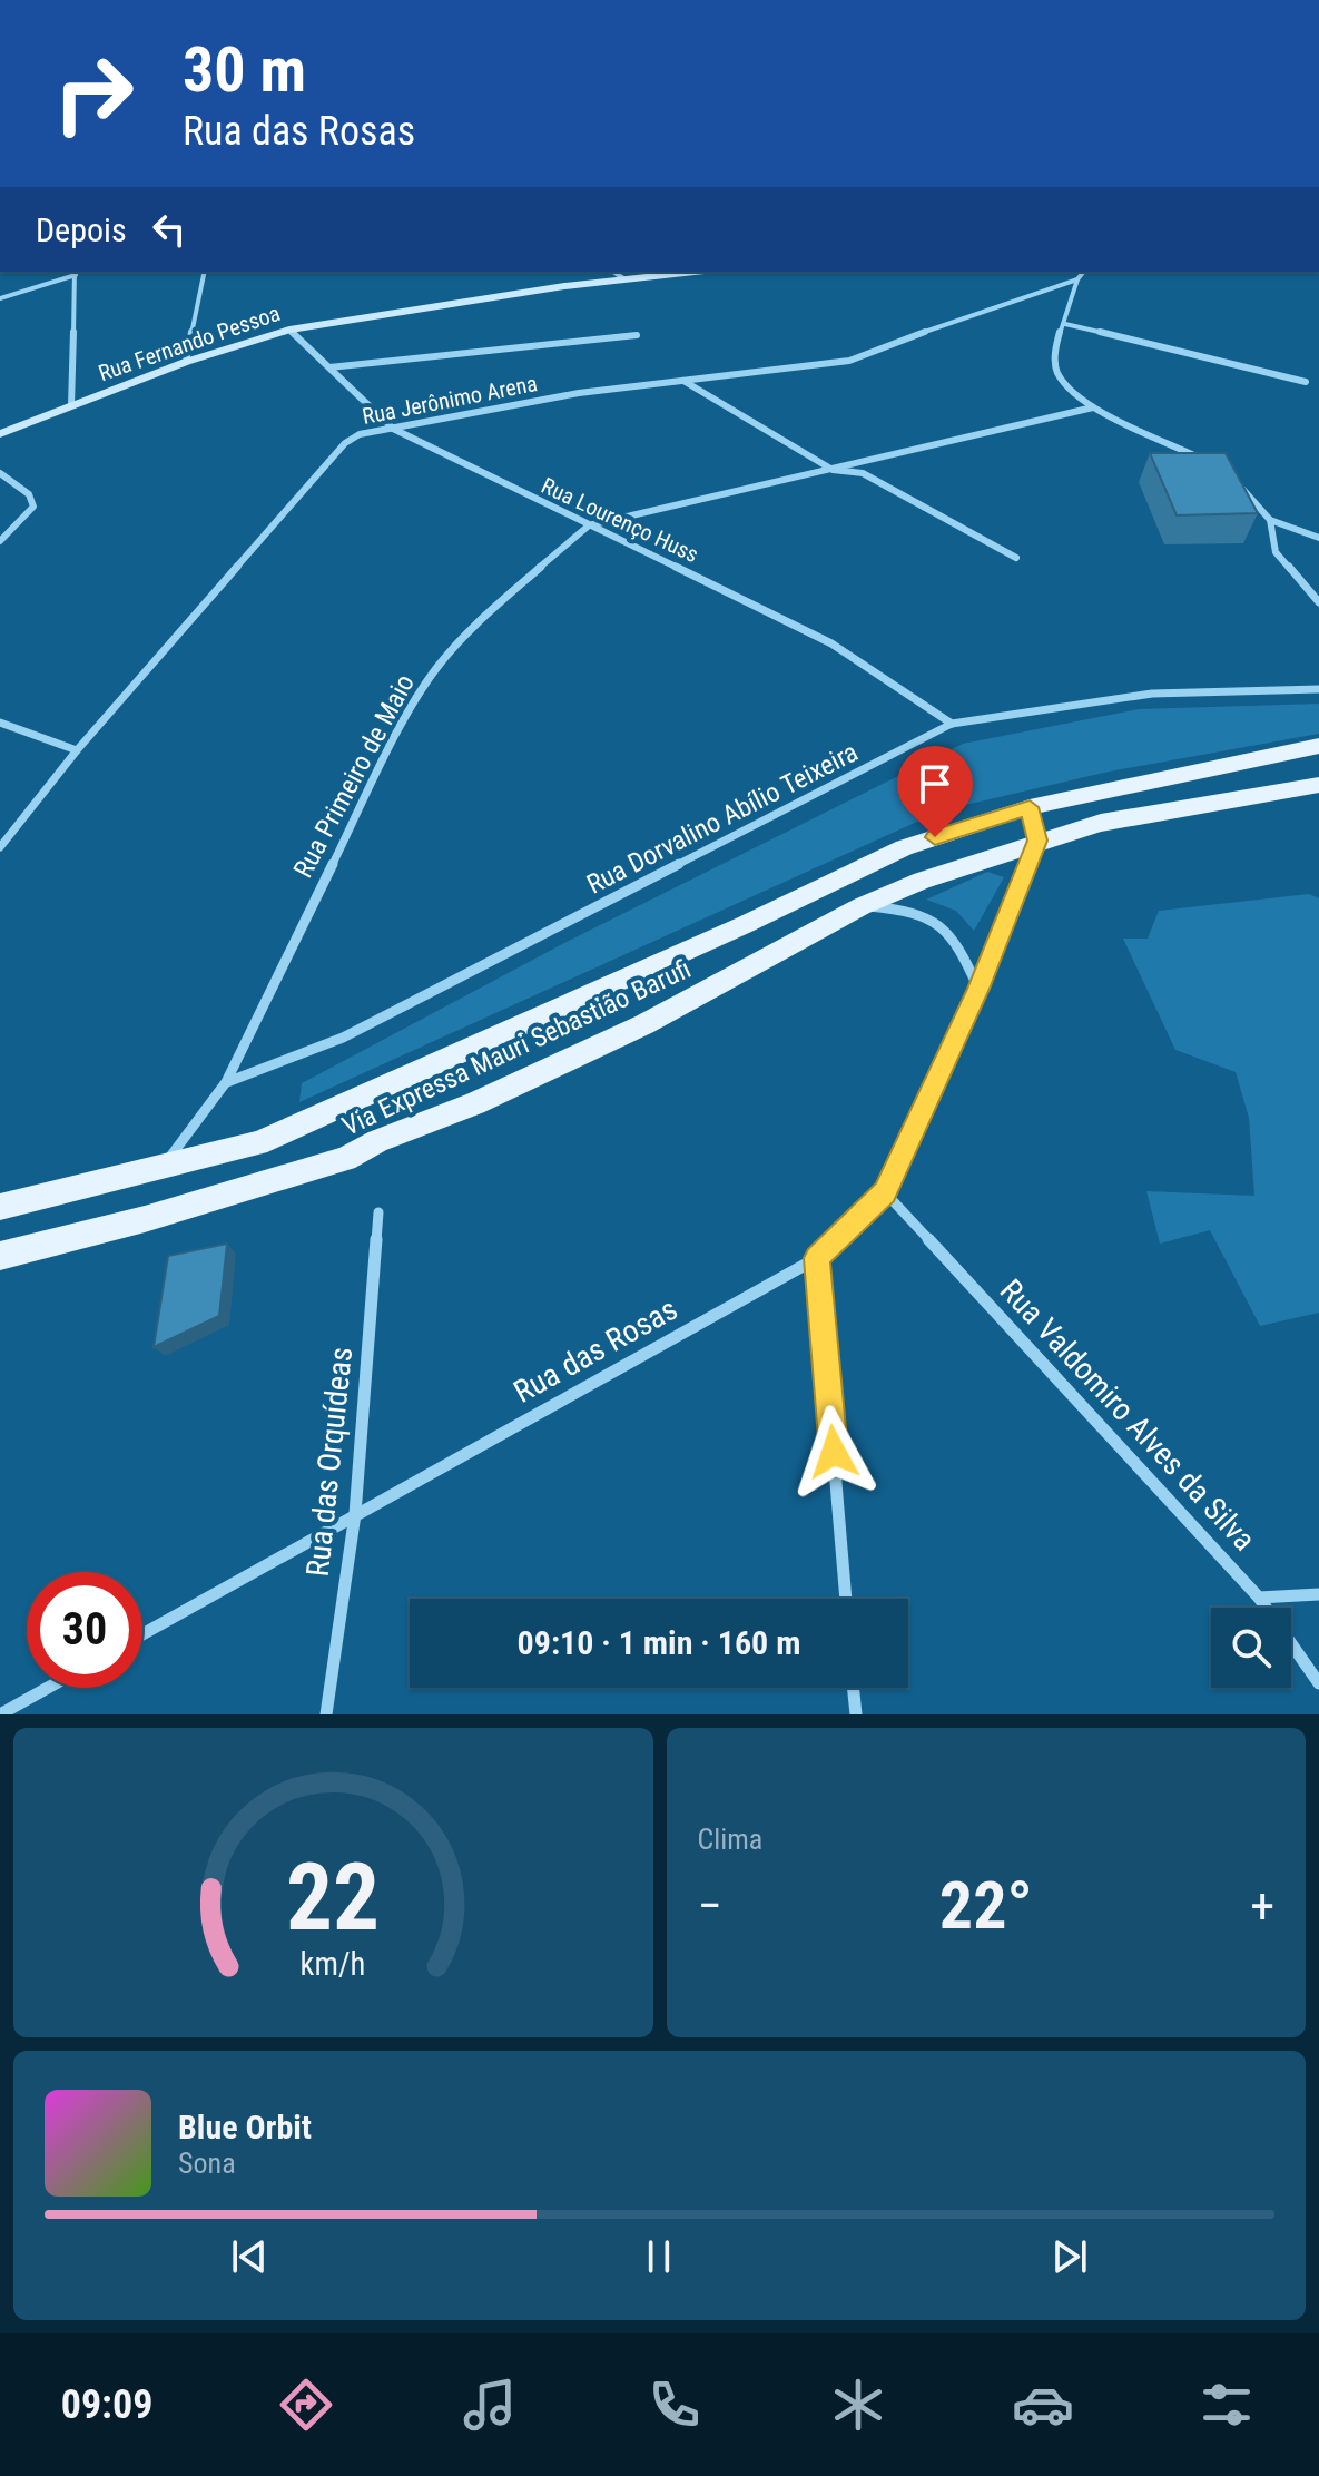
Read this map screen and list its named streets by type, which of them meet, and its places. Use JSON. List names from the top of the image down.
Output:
{
  "streets": {
    "main road": ["Rua Fernando Pessoa", "Via Expressa Mauri Sebastião Barufi"],
    "street": [
      "Rua Jerônimo Arena",
      "Rua Lourenço Huss",
      "Rua Primeiro de Maio",
      "Rua Dorvalino Abílio Teixeira",
      "Rua das Rosas",
      "Rua Valdomiro Alves da Silva",
      "Rua das Orquídeas"
    ]
  },
  "crossings": [
    ["Rua Fernando Pessoa", "Rua Lourenço Huss"],
    ["Rua Jerônimo Arena", "Rua Lourenço Huss"],
    ["Rua Lourenço Huss", "Rua Primeiro de Maio"],
    ["Rua Lourenço Huss", "Rua Dorvalino Abílio Teixeira"],
    ["Rua Primeiro de Maio", "Rua Dorvalino Abílio Teixeira"],
    ["Rua Primeiro de Maio", "Via Expressa Mauri Sebastião Barufi"],
    ["Via Expressa Mauri Sebastião Barufi", "Rua das Rosas"],
    ["Rua das Rosas", "Rua Valdomiro Alves da Silva"],
    ["Rua das Rosas", "Rua das Orquídeas"]
  ],
  "page": {
    "turn": ["30 m", "Rua das Rosas"],
    "then": "Depois",
    "limit": "30",
    "trip": "09:10 · 1 min · 160 m",
    "tile": "Clima",
    "heat": ["−", "22°", "+"],
    "song": ["Blue Orbit", "Sona"],
    "tabs": "09:09",
    "gauge": ["22", "km/h"]
  }
}
